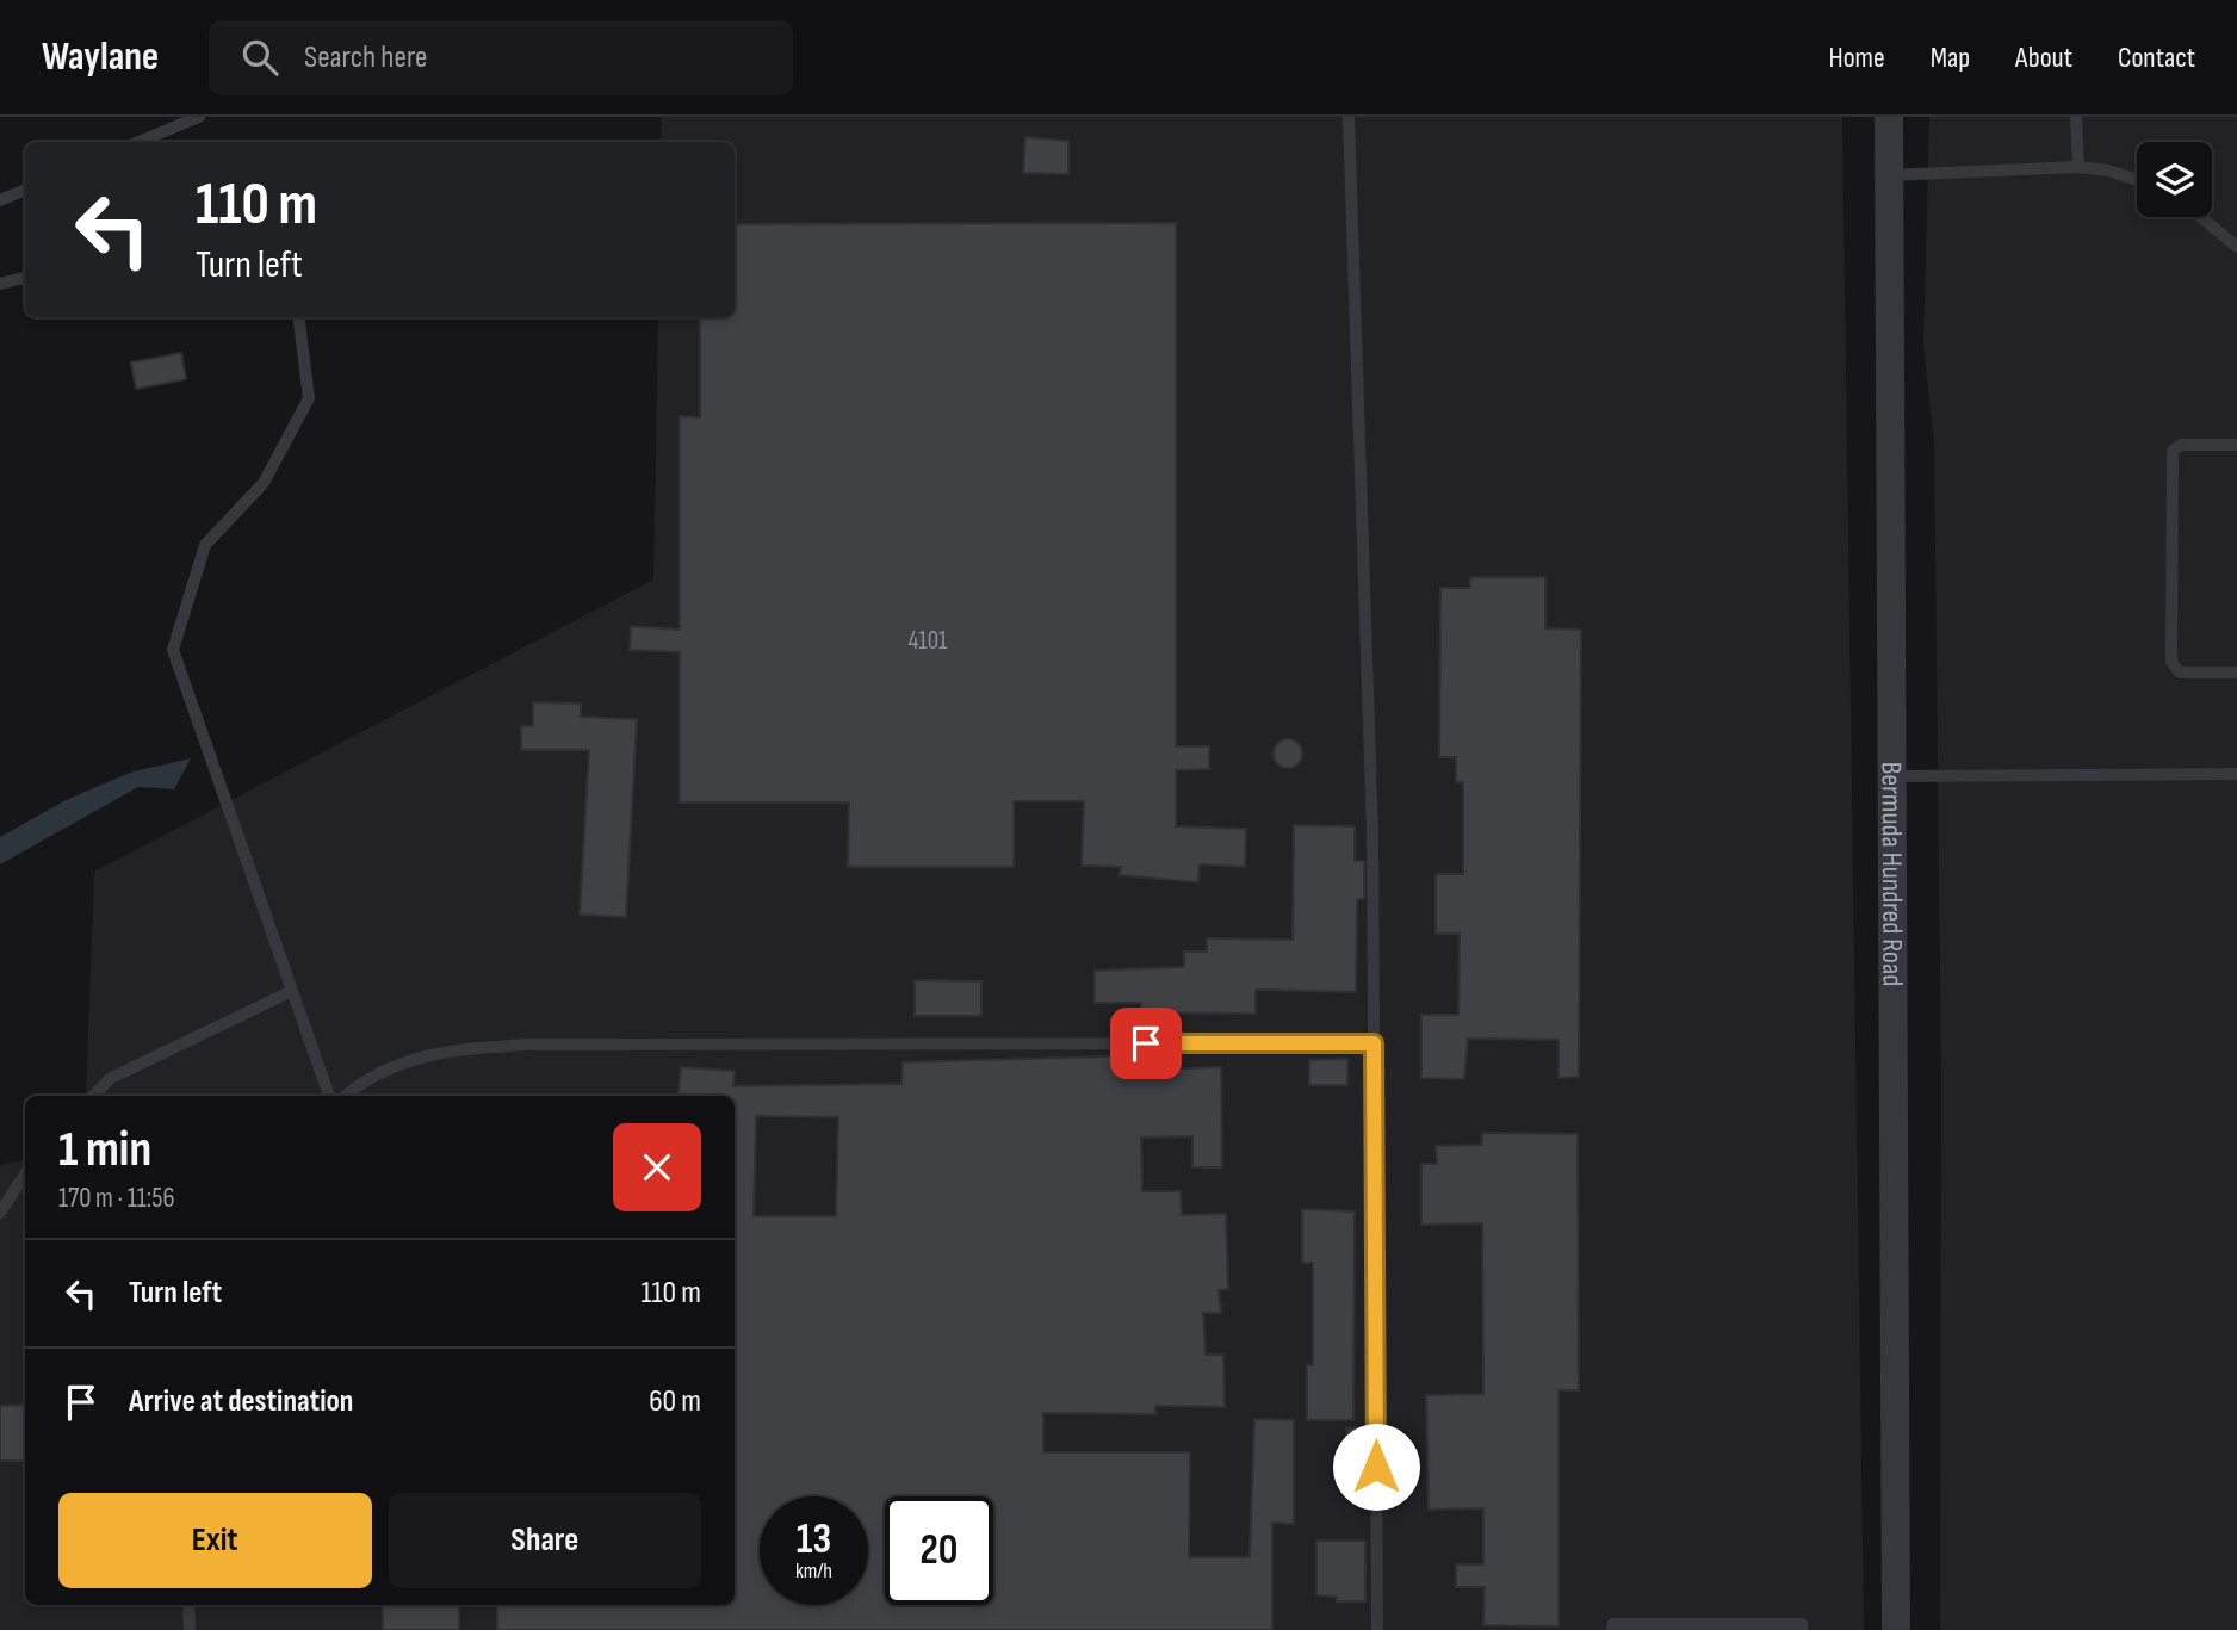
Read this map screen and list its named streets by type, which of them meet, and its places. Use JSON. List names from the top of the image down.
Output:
{
  "streets": {
    "street": ["Bermuda Hundred Road"]
  },
  "house_numbers": ["4101"],
  "page": {
    "header": "Waylane",
    "search": "Search here",
    "nav": [
      "Home",
      "Map",
      "About",
      "Contact"
    ],
    "turn": ["110 m", "Turn left"],
    "heading": ["1 min", "170 m · 11:56"],
    "list": [
      {
        "name": "Turn left",
        "value": "110 m"
      },
      {
        "name": "Arrive at destination",
        "value": "60 m"
      }
    ],
    "buttons": ["Exit", "Share"],
    "speed": "13 km/h",
    "limit": "20"
  }
}
